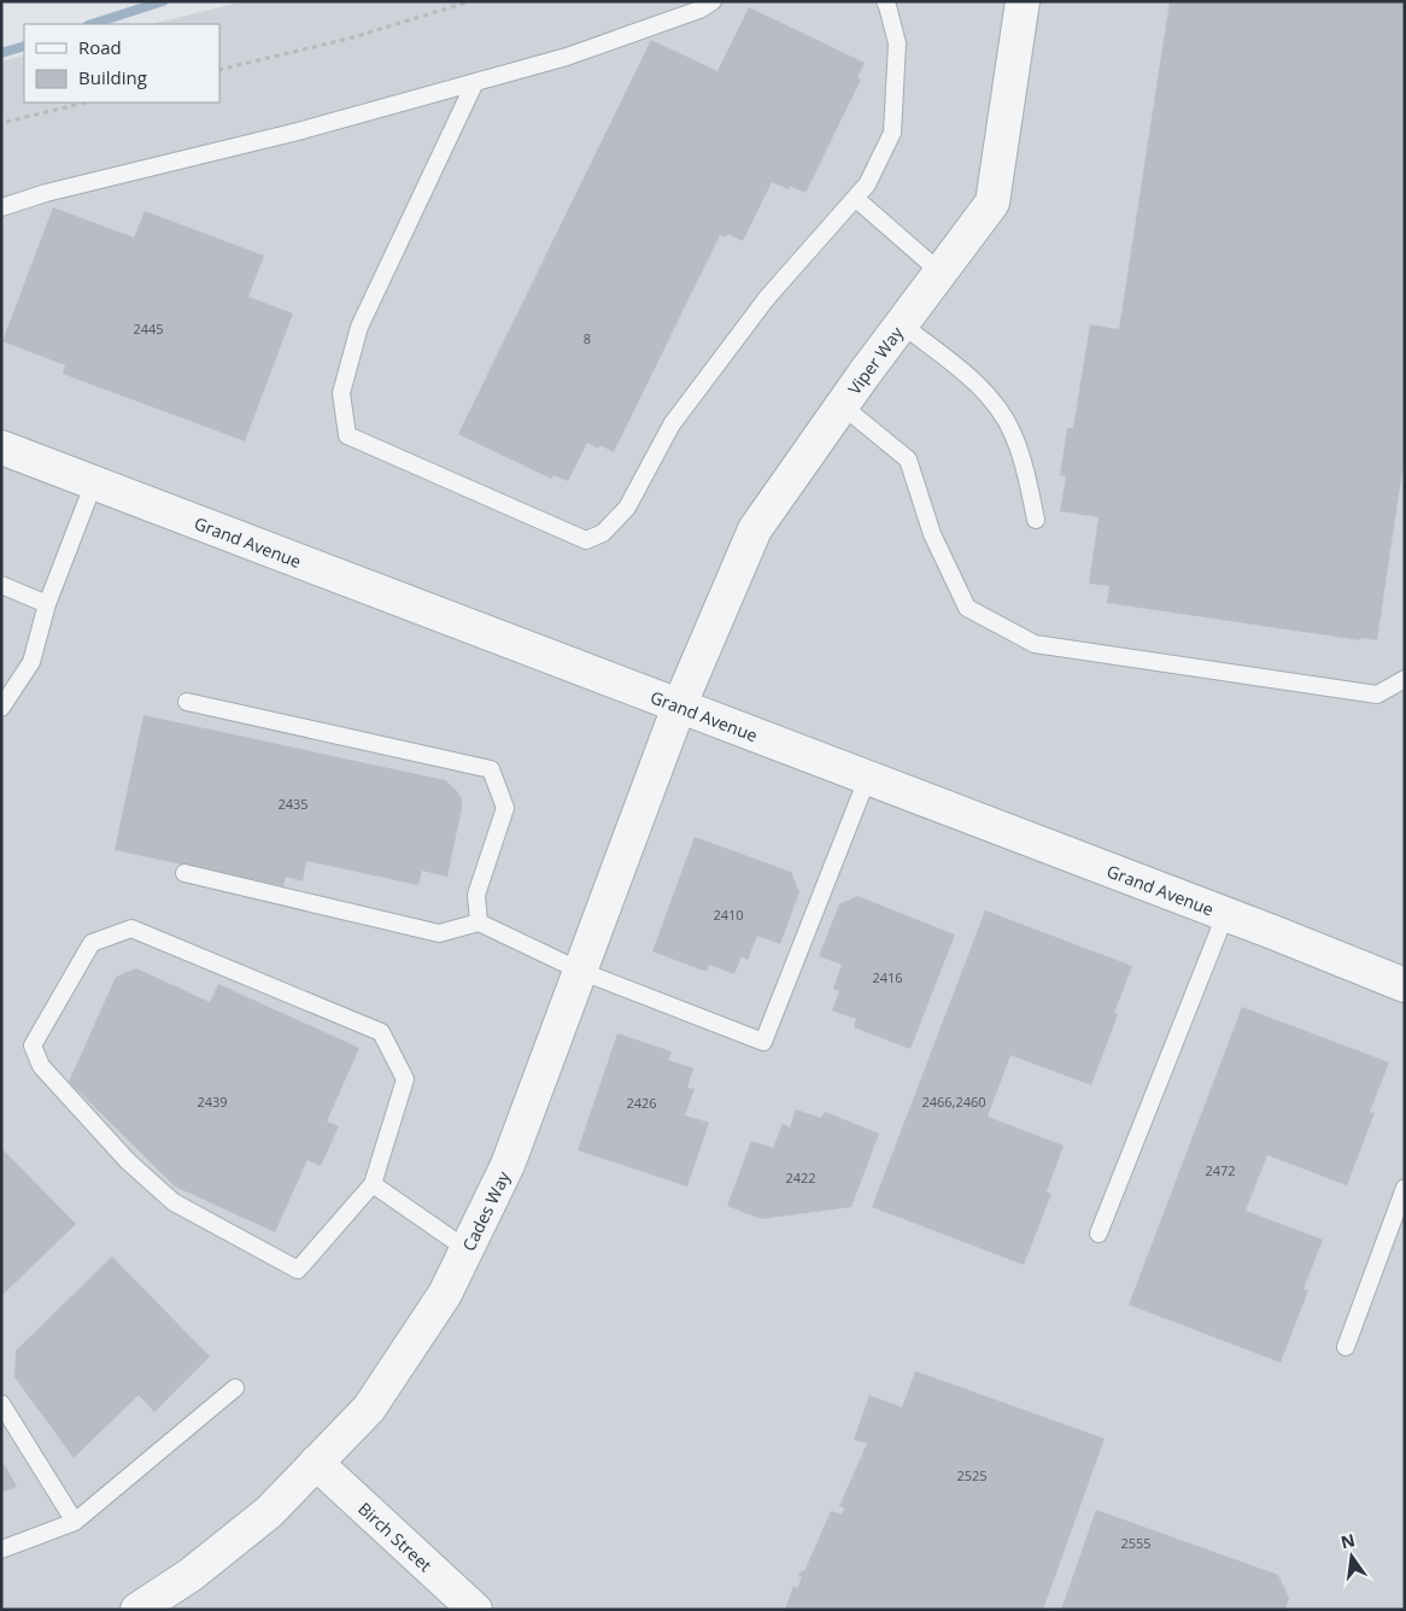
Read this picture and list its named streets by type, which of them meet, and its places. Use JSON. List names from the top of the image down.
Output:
{
  "streets": {
    "street": [
      "Viper Way",
      "Grand Avenue",
      "Cades Way",
      "Birch Street"
    ]
  },
  "crossings": [
    ["Viper Way", "Grand Avenue"],
    ["Viper Way", "Cades Way"],
    ["Grand Avenue", "Cades Way"],
    ["Cades Way", "Birch Street"]
  ],
  "house_numbers": [
    "2445",
    "8",
    "2435",
    "2410",
    "2416",
    "2439",
    "2466,2460",
    "2426",
    "2472",
    "2422",
    "2525",
    "2555"
  ],
  "legend": ["Road", "Building"],
  "north": "top"
}
